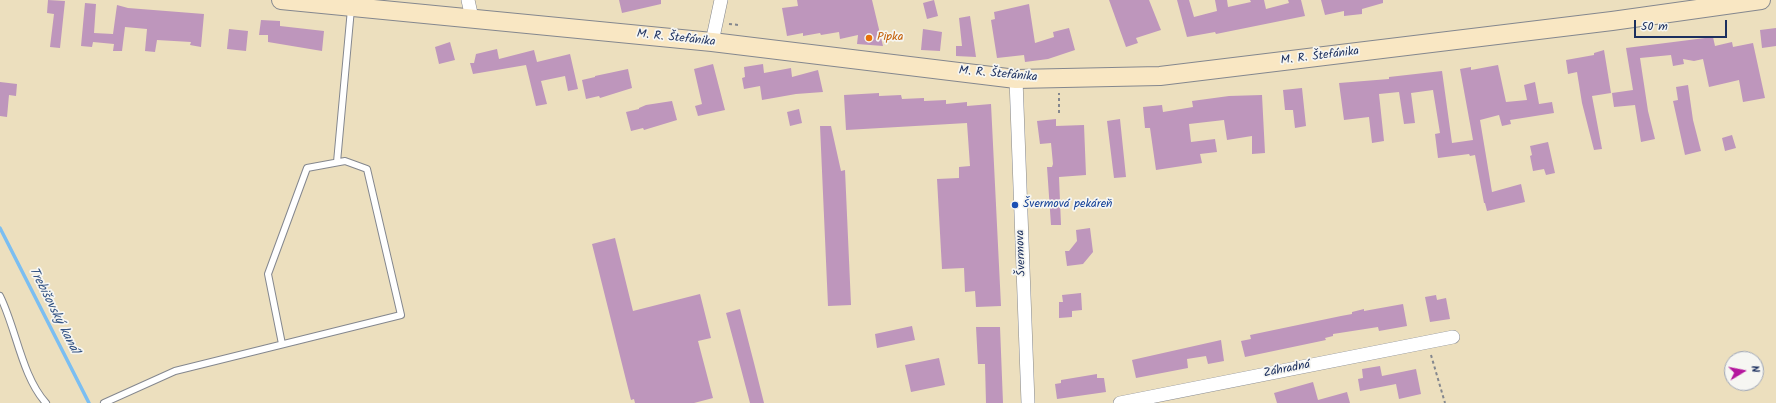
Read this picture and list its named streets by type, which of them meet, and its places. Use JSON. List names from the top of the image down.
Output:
{
  "streets": {
    "street": ["M. R. Štefánika", "Švermova", "Záhradná"]
  },
  "crossings": [
    ["M. R. Štefánika", "Švermova"]
  ],
  "water": ["Trebišovský kanál"],
  "places": ["Pipka", "Švermová pekáreň"],
  "scale_bar": "50 m",
  "north": "right"
}
